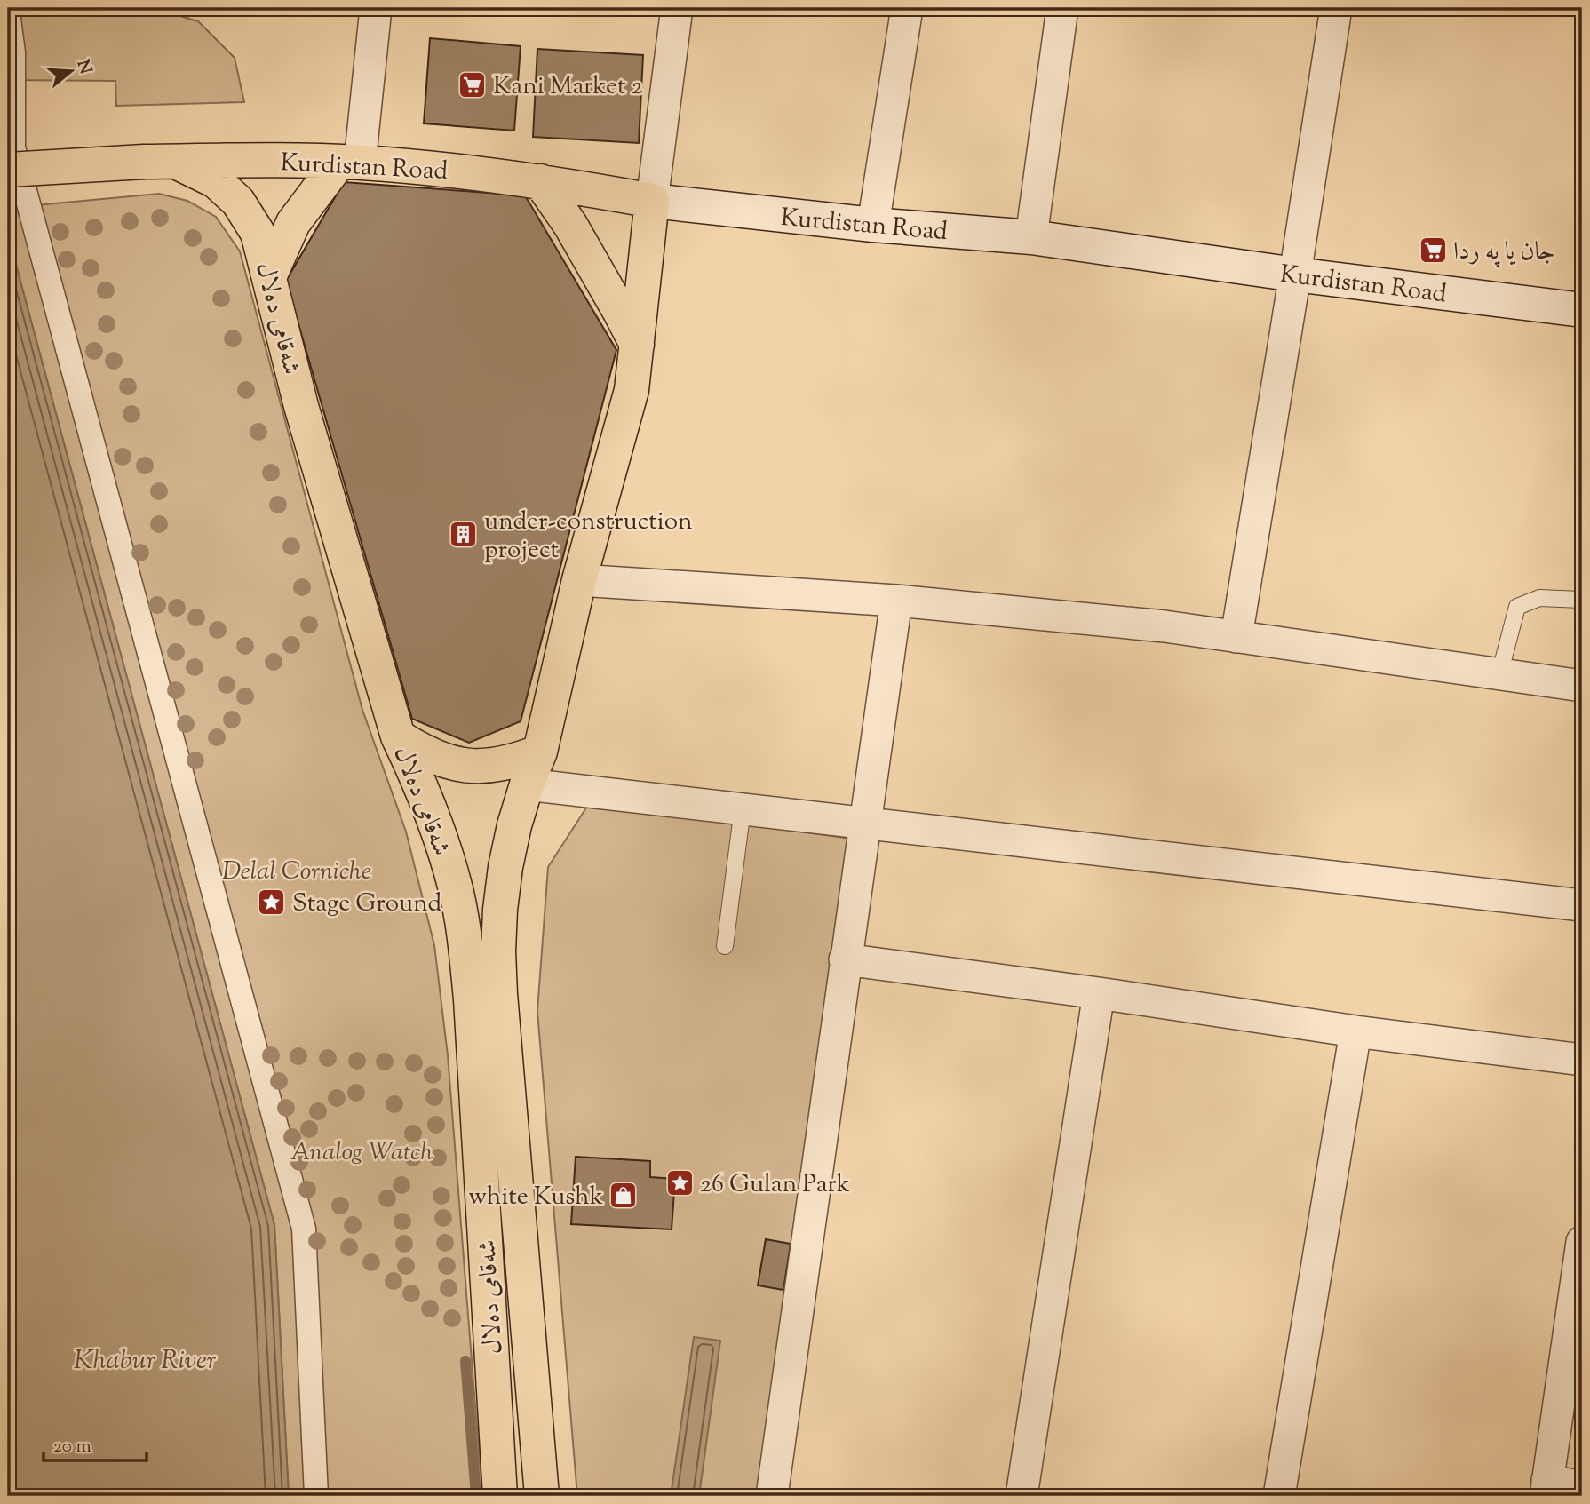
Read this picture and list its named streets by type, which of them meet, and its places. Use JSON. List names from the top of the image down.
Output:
{
  "streets": {
    "main road": ["Kurdistan Road", "شەقامی دەلال"]
  },
  "crossings": [
    ["Kurdistan Road", "شەقامی دەلال"]
  ],
  "water": ["Khabur River"],
  "parks": ["Delal Corniche", "Analog Watch"],
  "places": {
    "supermarket": ["Kani Market 2", "جان يا په ردا"],
    "building": ["under-construction project"],
    "place": ["Stage Ground", "26 Gulan Park"],
    "shop": ["white Kushk"]
  },
  "scale_bar": "20 m",
  "north": "right"
}
